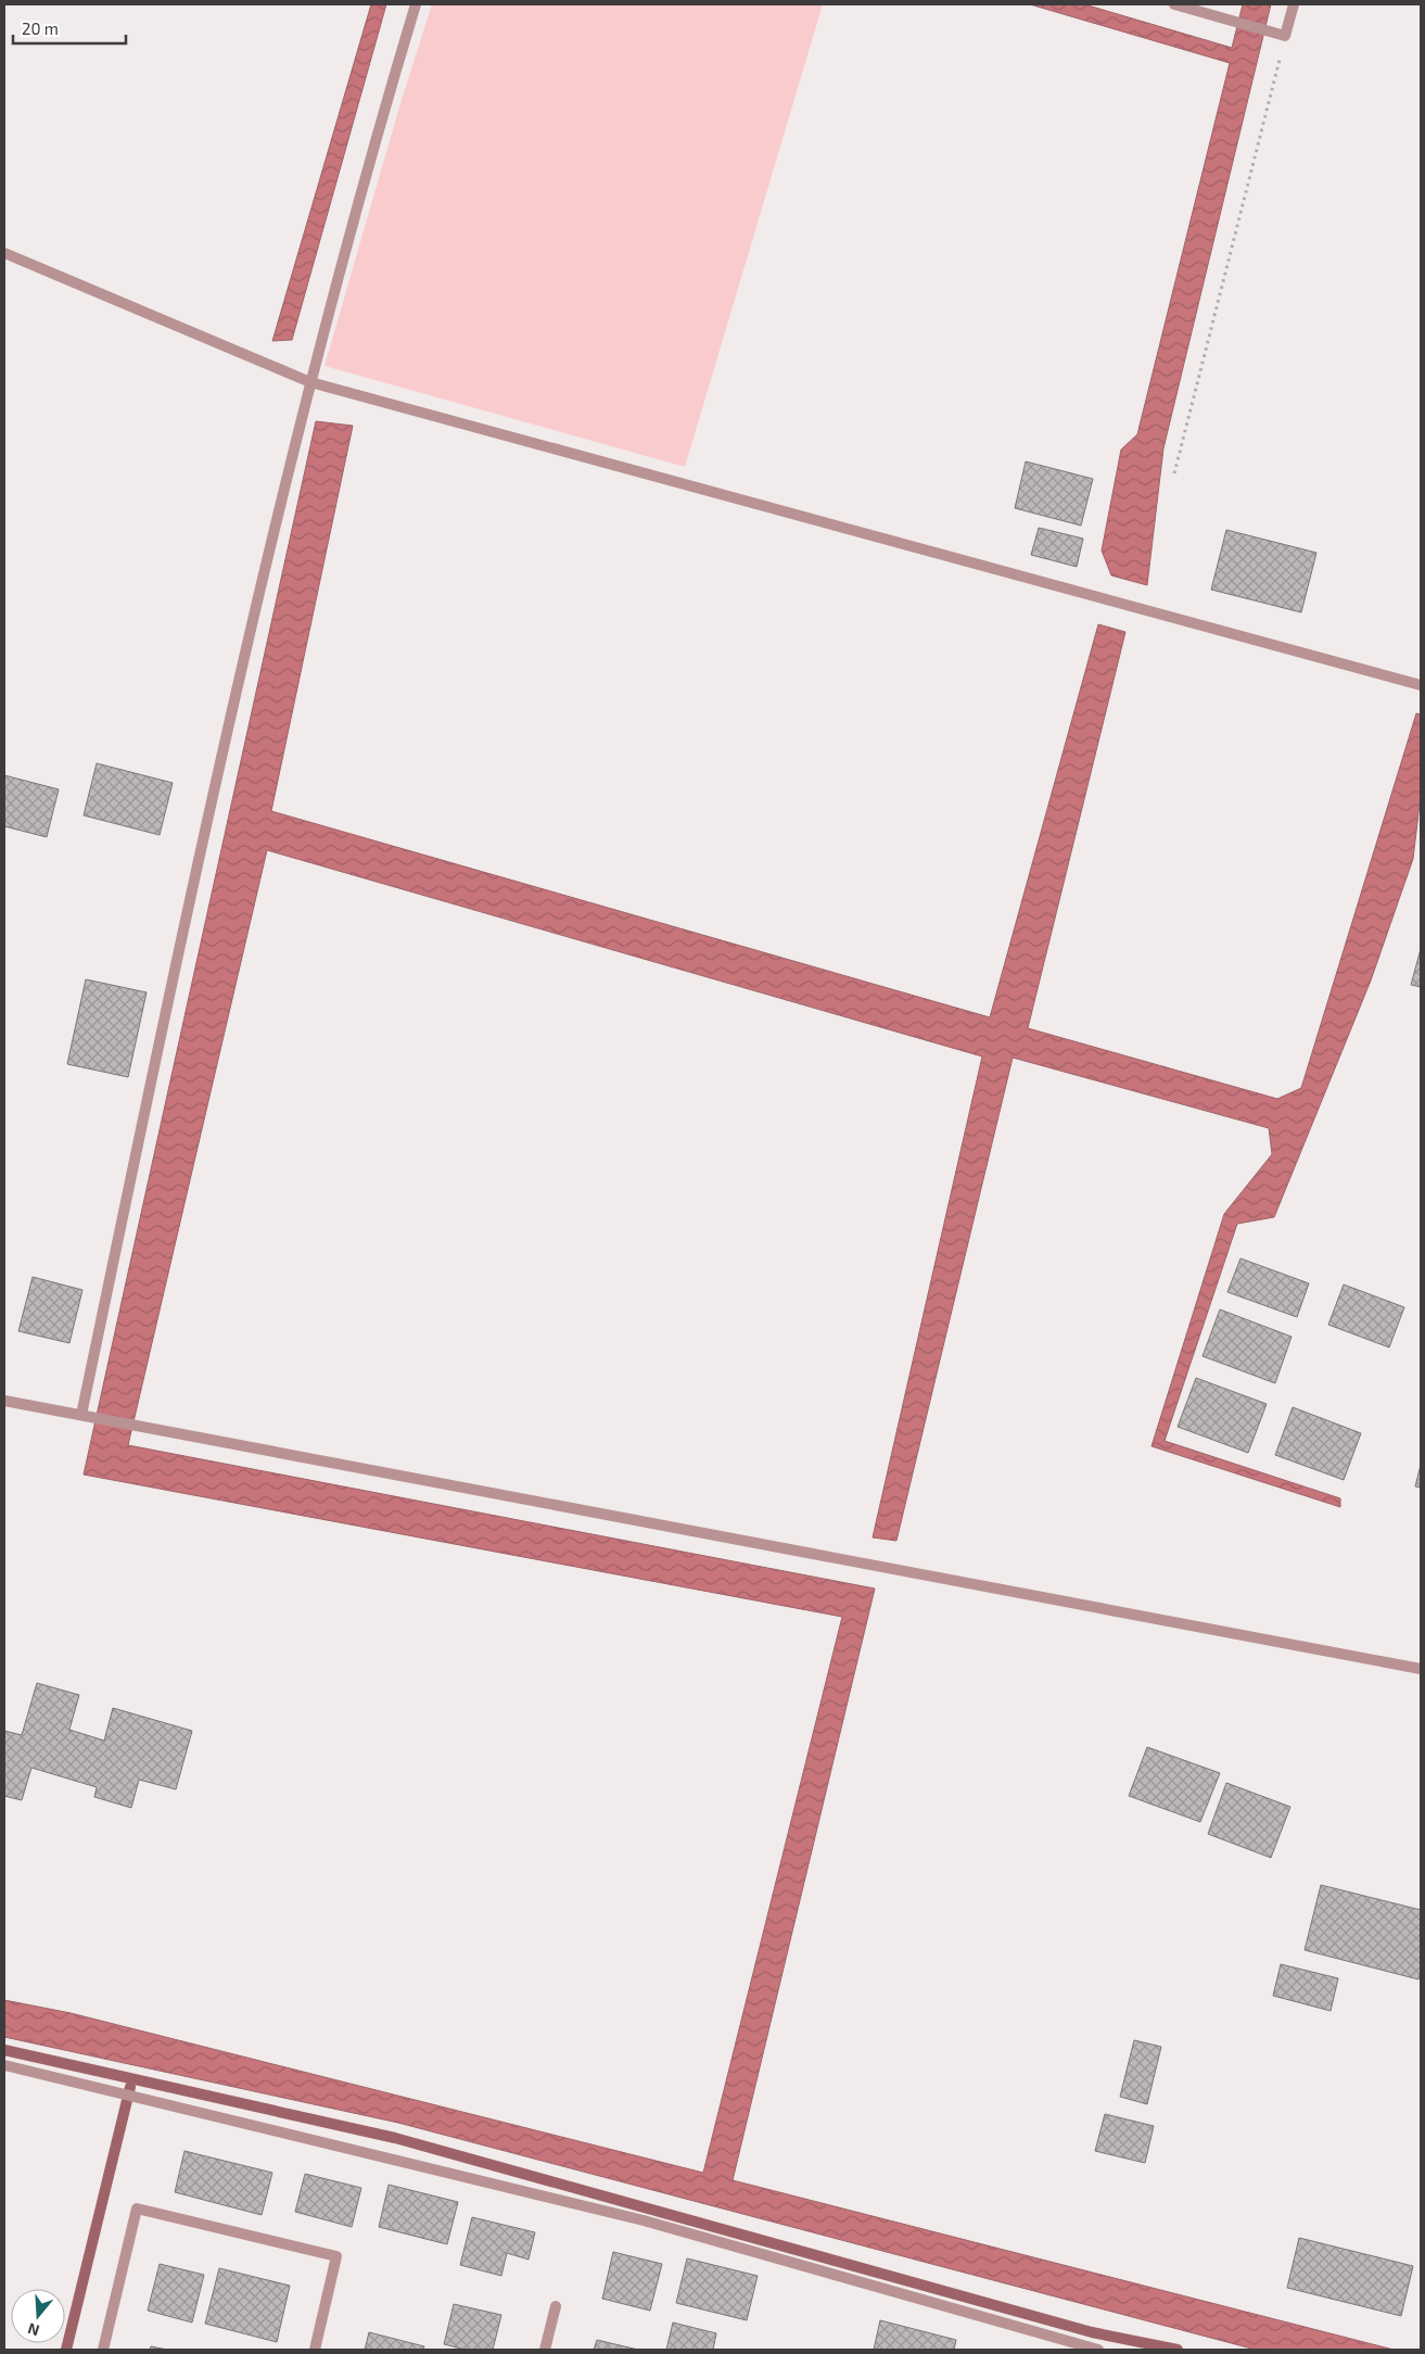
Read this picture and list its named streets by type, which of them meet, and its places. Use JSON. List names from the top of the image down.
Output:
{
  "scale_bar": "20 m",
  "north": "bottom"
}
